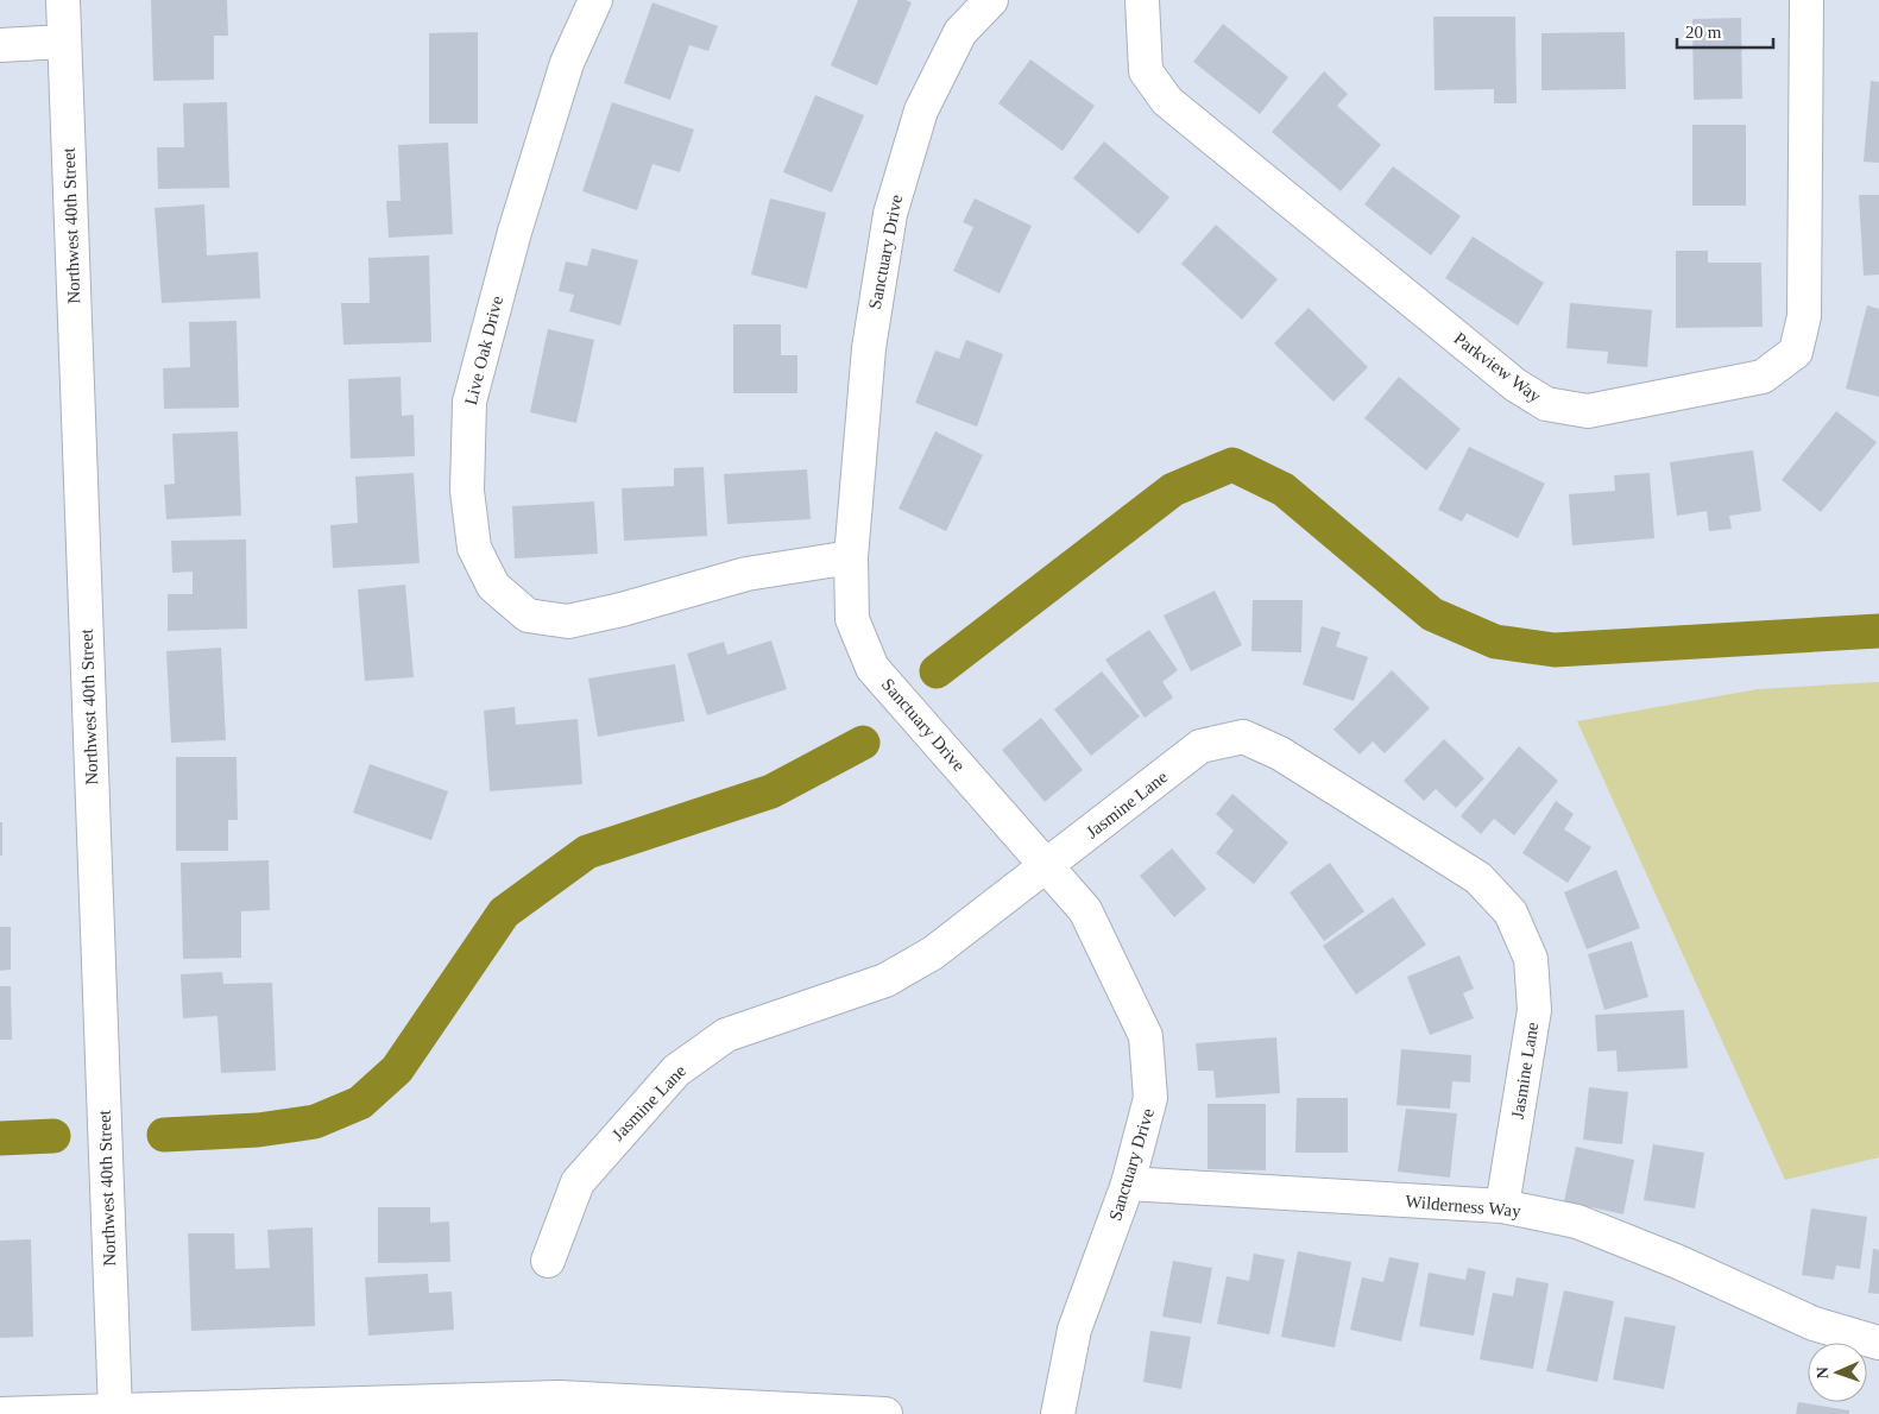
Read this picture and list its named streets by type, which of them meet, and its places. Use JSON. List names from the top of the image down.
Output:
{
  "streets": {
    "street": [
      "Northwest 40th Street",
      "Sanctuary Drive",
      "Live Oak Drive",
      "Parkview Way",
      "Jasmine Lane",
      "Wilderness Way"
    ]
  },
  "crossings": [
    ["Sanctuary Drive", "Live Oak Drive"],
    ["Sanctuary Drive", "Jasmine Lane"],
    ["Sanctuary Drive", "Wilderness Way"],
    ["Jasmine Lane", "Wilderness Way"]
  ],
  "scale_bar": "20 m",
  "north": "left"
}
